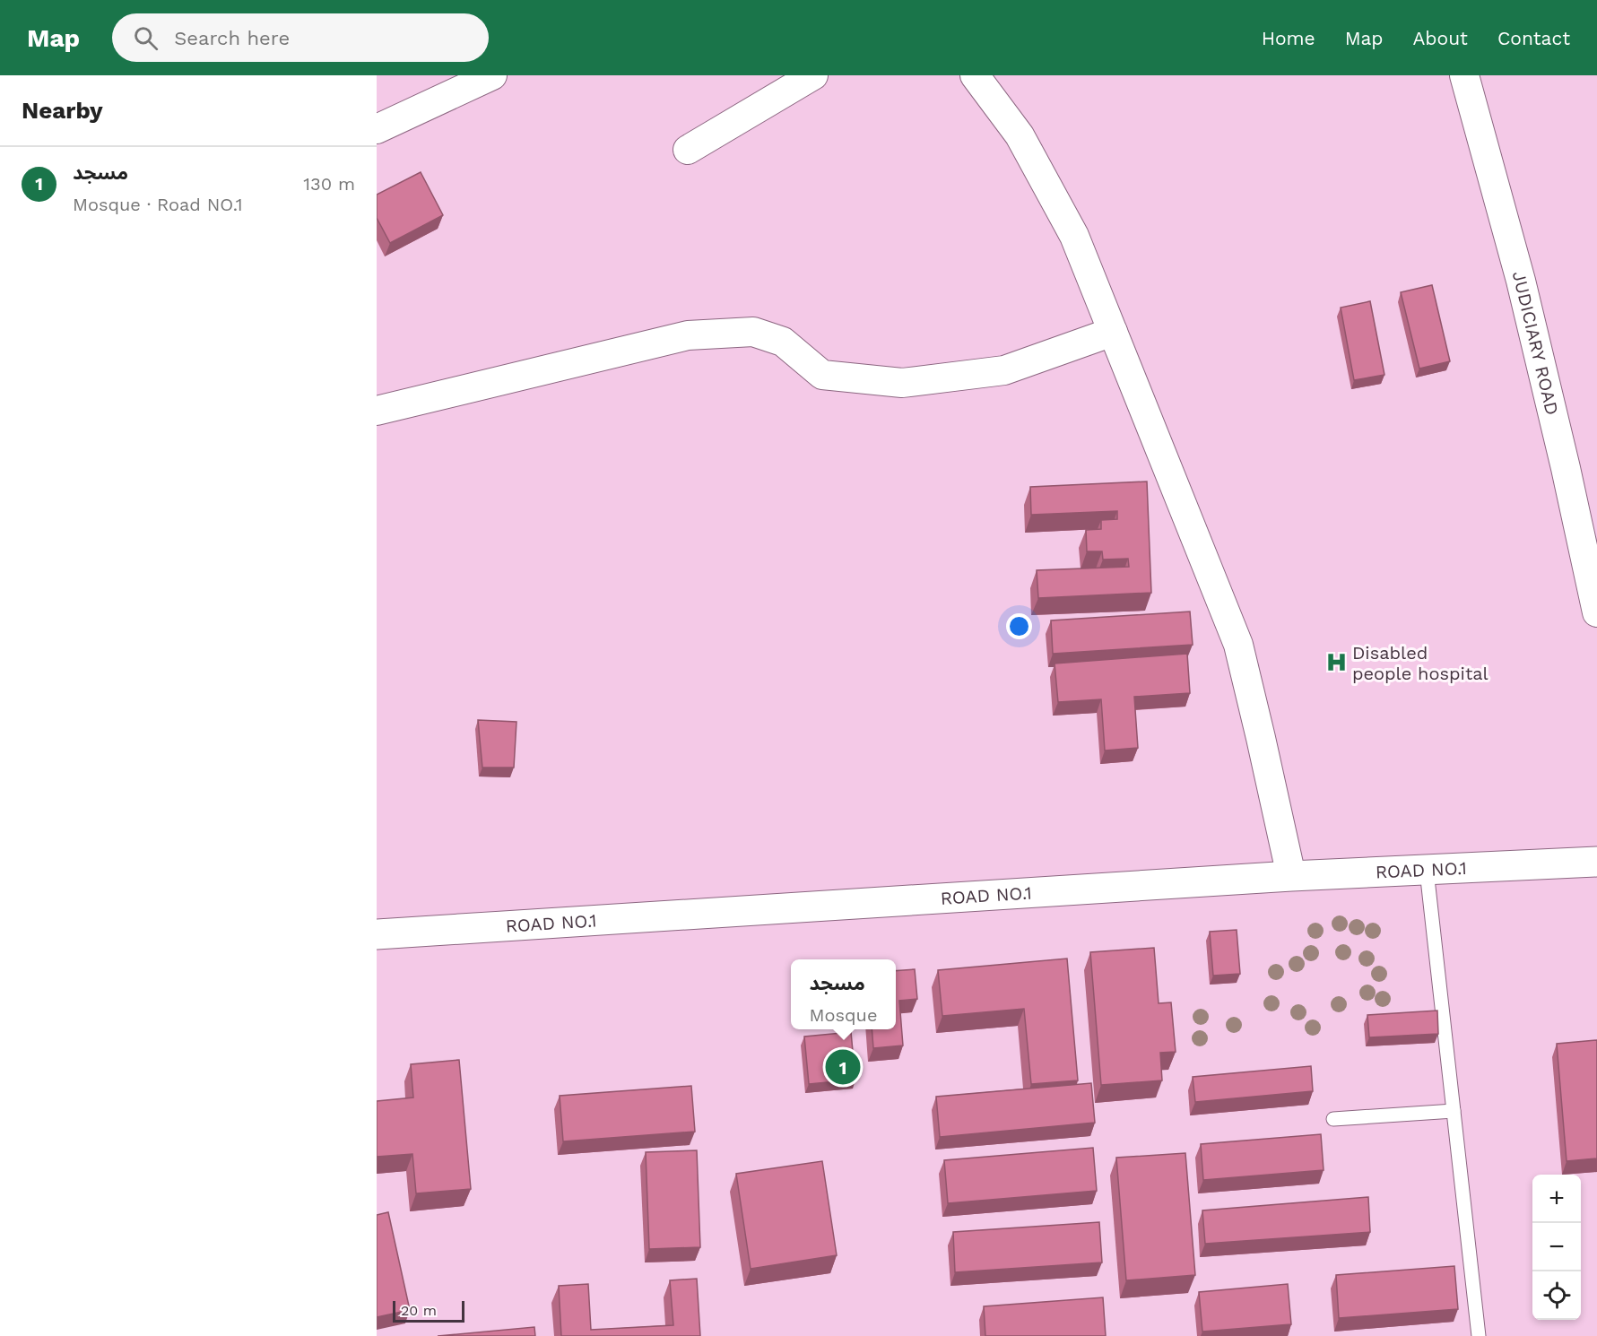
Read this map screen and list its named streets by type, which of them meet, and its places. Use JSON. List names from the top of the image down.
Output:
{
  "streets": {
    "highway": ["ROAD NO.1"],
    "street": ["JUDICIARY ROAD"]
  },
  "places": {
    "hospital": ["Disabled people hospital"]
  },
  "scale_bar": "20 m",
  "page": {
    "header": "Map",
    "search": "Search here",
    "nav": [
      "Home",
      "Map",
      "About",
      "Contact"
    ],
    "heading": "Nearby",
    "list": [
      {
        "mark": "1",
        "name": "مسجد",
        "note": "Mosque · Road NO.1",
        "value": "130 m"
      }
    ],
    "popup": ["مسجد", "Mosque"],
    "pins": "1",
    "map_buttons": ["+", "−"],
    "scale": "20 m"
  }
}
